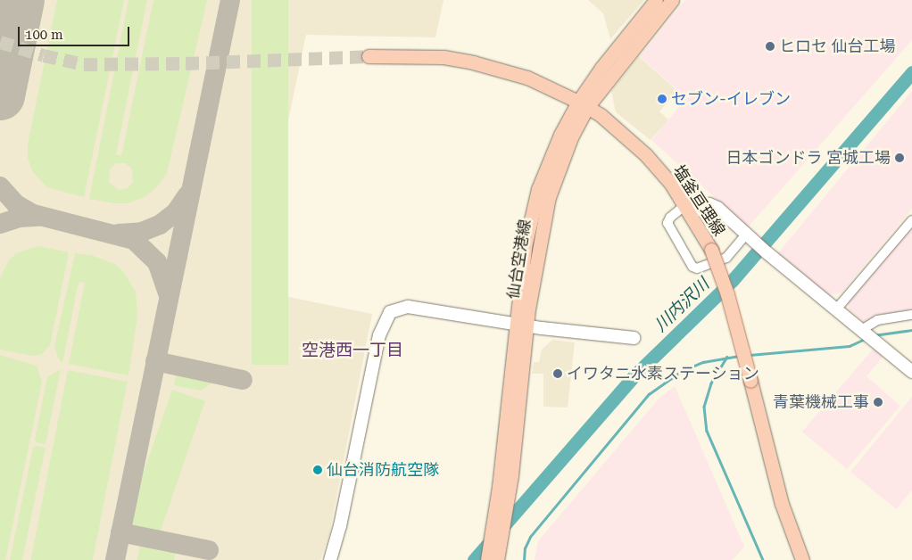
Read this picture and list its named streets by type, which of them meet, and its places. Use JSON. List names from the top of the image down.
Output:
{
  "streets": {
    "main road": ["塩釜亘理線", "仙台空港線"]
  },
  "crossings": [
    ["塩釜亘理線", "仙台空港線"]
  ],
  "districts": ["空港西一丁目"],
  "water": ["川内沢川"],
  "places": [
    "ヒロセ 仙台工場",
    "セブン-イレブン",
    "日本ゴンドラ 宮城工場",
    "イワタニ水素ステーション",
    "青葉機械工事",
    "仙台消防航空隊"
  ],
  "scale_bar": "100 m"
}
